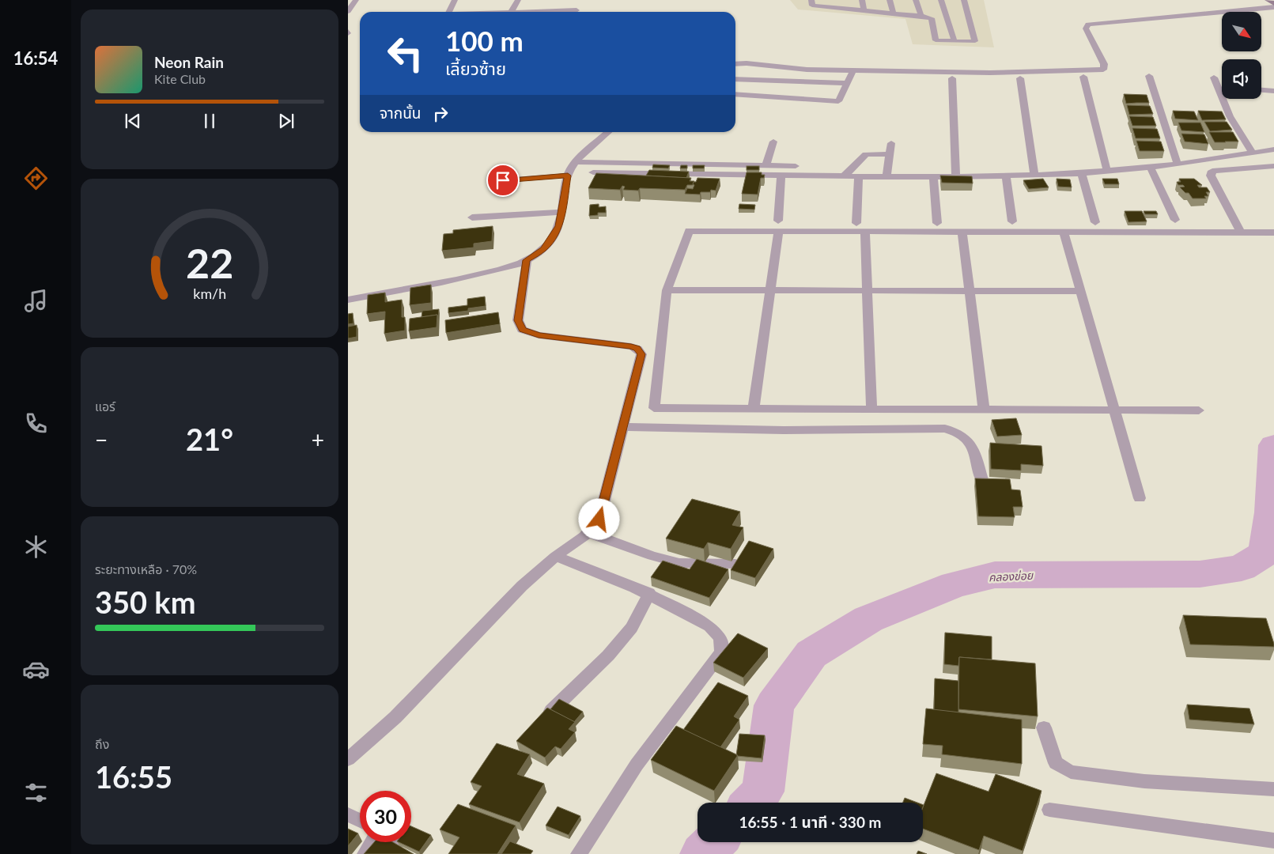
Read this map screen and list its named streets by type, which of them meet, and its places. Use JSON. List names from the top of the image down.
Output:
{
  "water": ["คลองข่อย"],
  "north": "bottom right",
  "page": {
    "tabs": "16:54",
    "turn": ["100 m", "เลี้ยวซ้าย"],
    "song": ["Neon Rain", "Kite Club"],
    "then": "จากนั้น",
    "tile": [
      "แอร์",
      ["ระยะทางเหลือ · 70%", "350 km"],
      ["ถึง", "16:55"]
    ],
    "heat": ["−", "21°", "+"],
    "limit": "30",
    "trip": "16:55 · 1 นาที · 330 m",
    "gauge": ["22", "km/h"]
  }
}
